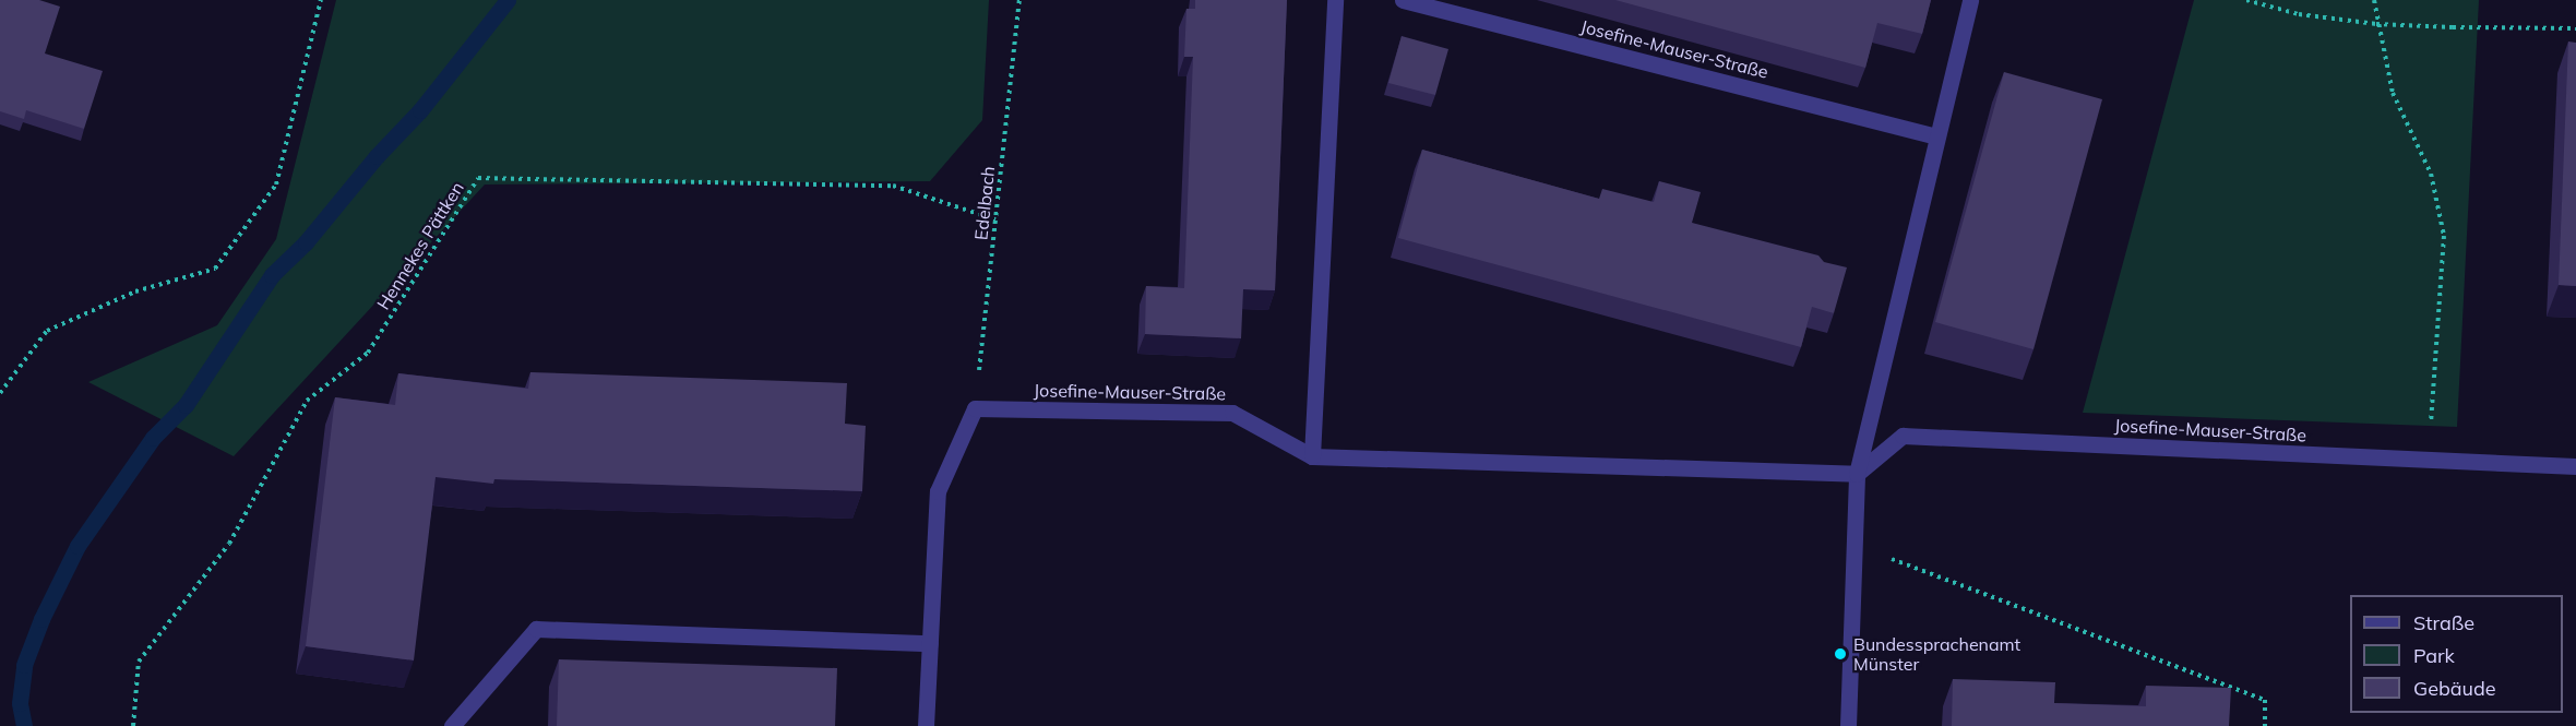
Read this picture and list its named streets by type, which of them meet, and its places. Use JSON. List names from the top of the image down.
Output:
{
  "streets": {
    "street": ["Josefine-Mauser-Straße"],
    "path": ["Edelbach", "Hennekes Pättken"]
  },
  "crossings": [
    ["Josefine-Mauser-Straße", "Edelbach"],
    ["Edelbach", "Hennekes Pättken"]
  ],
  "places": ["Bundessprachenamt Münster"],
  "legend": ["Straße", "Park", "Gebäude"]
}
